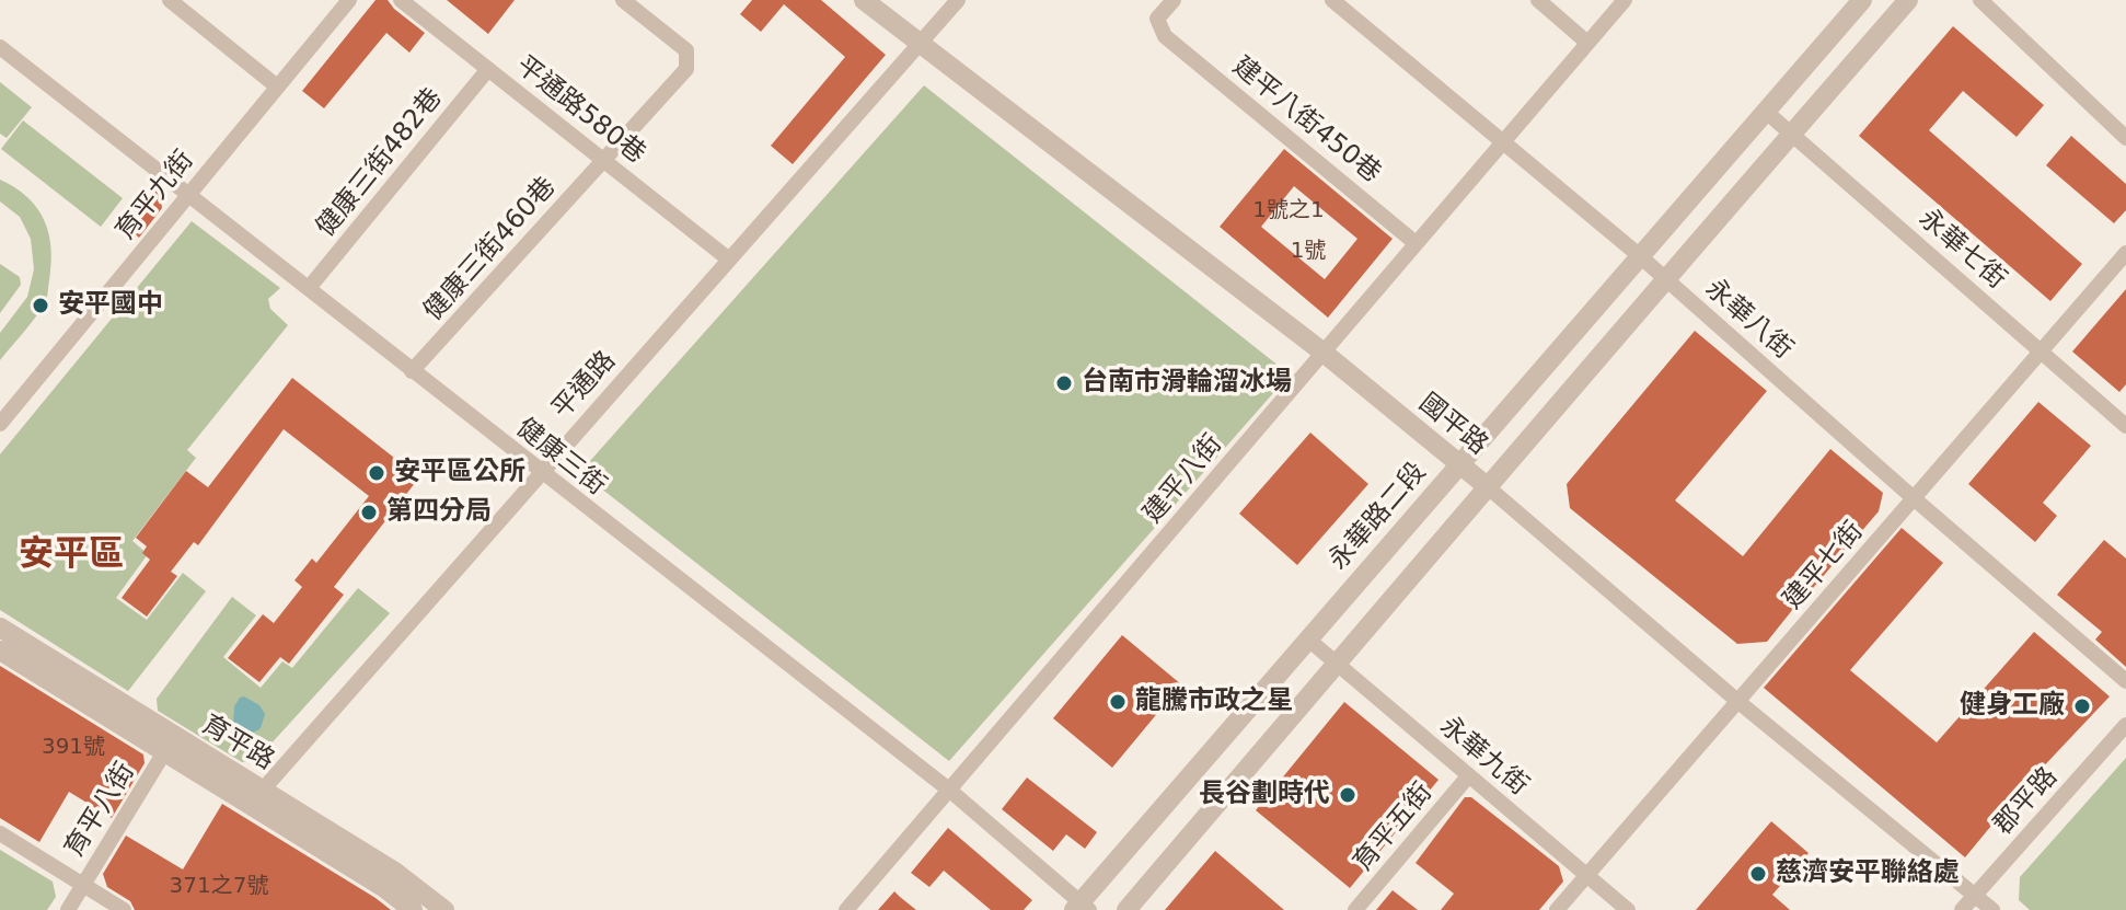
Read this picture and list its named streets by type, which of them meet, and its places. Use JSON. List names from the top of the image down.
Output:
{
  "streets": {
    "street": [
      "平通路580巷",
      "建平八街450巷",
      "健康三街482巷",
      "育平九街",
      "健康三街460巷",
      "永華七街",
      "永華八街",
      "平通路",
      "國平路",
      "健康三街",
      "建平八街",
      "永華路二段",
      "建平七街",
      "育平路",
      "永華九街",
      "郡平路",
      "育平八街",
      "育平五街"
    ]
  },
  "crossings": [
    ["平通路580巷", "健康三街482巷"],
    ["平通路580巷", "健康三街460巷"],
    ["平通路580巷", "平通路"],
    ["建平八街450巷", "建平八街"],
    ["健康三街482巷", "健康三街"],
    ["育平九街", "健康三街"],
    ["健康三街460巷", "健康三街"],
    ["永華七街", "永華路二段"],
    ["永華七街", "建平七街"],
    ["永華八街", "建平八街"],
    ["永華八街", "永華路二段"],
    ["永華八街", "建平七街"],
    ["平通路", "國平路"],
    ["平通路", "健康三街"],
    ["平通路", "育平路"],
    ["國平路", "建平八街"],
    ["國平路", "永華路二段"],
    ["國平路", "建平七街"],
    ["國平路", "郡平路"],
    ["健康三街", "建平八街"],
    ["健康三街", "永華路二段"],
    ["永華路二段", "永華九街"],
    ["建平七街", "永華九街"],
    ["育平路", "育平八街"],
    ["永華九街", "育平五街"]
  ],
  "districts": ["安平區"],
  "places": [
    "安平國中",
    "台南市滑輪溜冰場",
    "安平區公所",
    "第四分局",
    "龍騰市政之星",
    "健身工廠",
    "長谷劃時代",
    "慈濟安平聯絡處"
  ],
  "house_numbers": [
    "1號之1",
    "1號",
    "391號",
    "371之7號"
  ]
}
